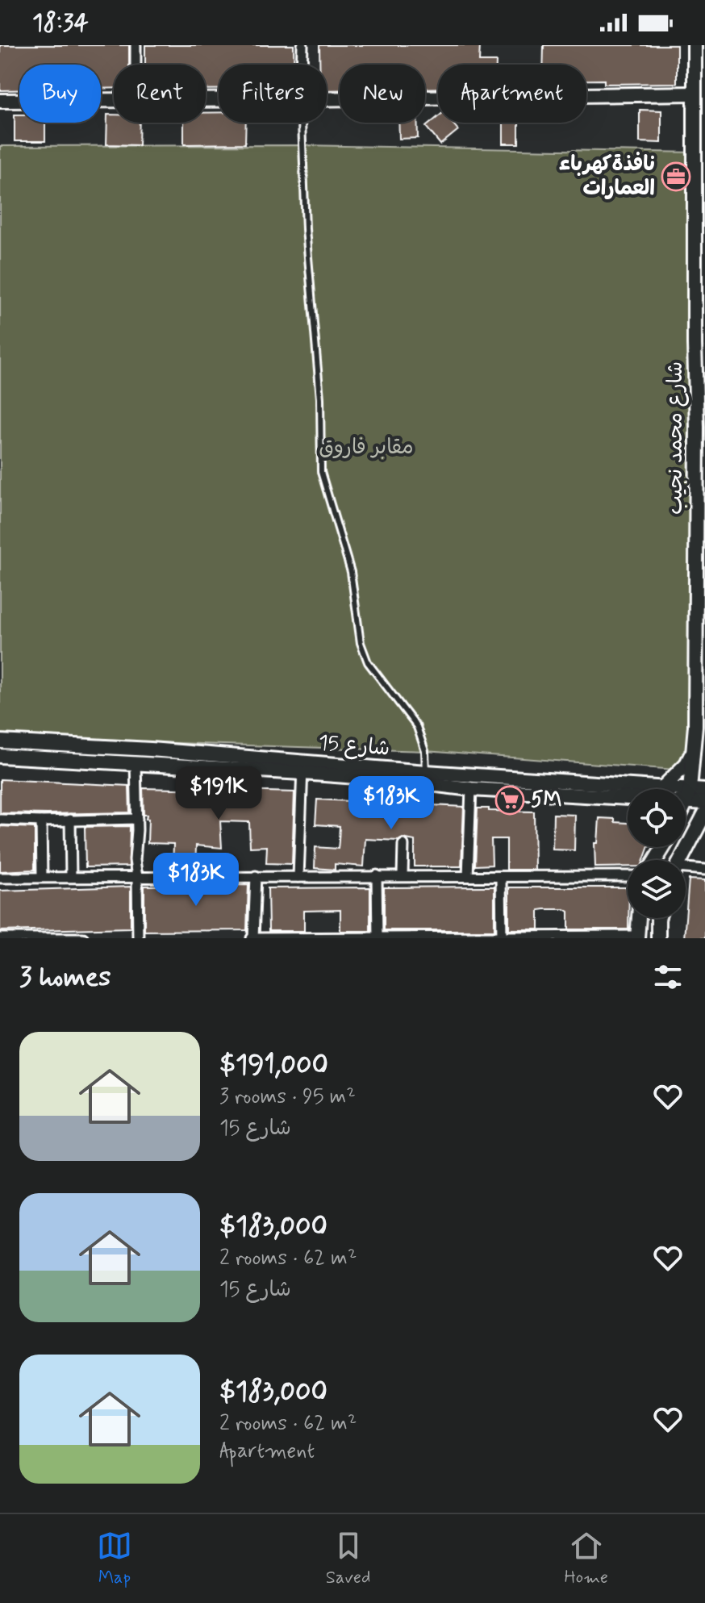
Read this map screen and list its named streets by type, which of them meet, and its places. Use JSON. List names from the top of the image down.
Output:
{
  "streets": {
    "street": ["شارع محمد نجيب", "شارع 15"]
  },
  "parks": ["مقابر فاروق"],
  "places": {
    "office": ["نافذةكهرباء العمارات"],
    "supermarket": ["5M"]
  },
  "page": {
    "status": "18:34",
    "chip": [
      "Buy",
      "Rent",
      "Filters",
      "New",
      "Apartment"
    ],
    "price": ["$191K", "$183K", "$183K"],
    "heading": "3 homes",
    "list": [
      {
        "name": "$191,000",
        "note": "3 rooms · 95 m² · شارع 15"
      },
      {
        "name": "$183,000",
        "note": "2 rooms · 62 m² · شارع 15"
      },
      {
        "name": "$183,000",
        "note": "2 rooms · 62 m² · Apartment"
      }
    ],
    "tabs": ["Map", "Saved", "Home"]
  }
}
